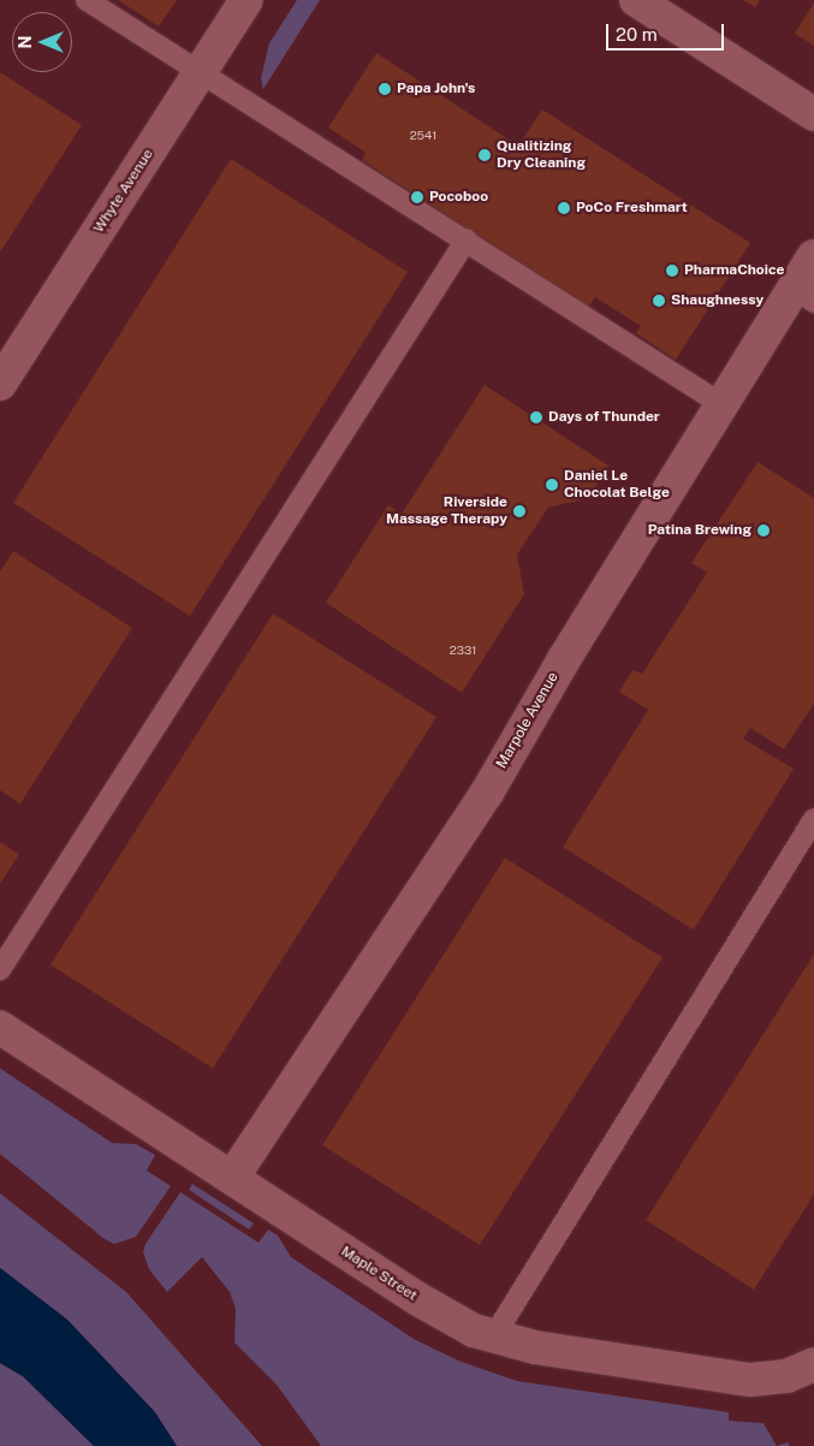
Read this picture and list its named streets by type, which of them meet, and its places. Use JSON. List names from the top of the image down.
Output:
{
  "streets": {
    "street": ["Whyte Avenue", "Marpole Avenue", "Maple Street"]
  },
  "crossings": [
    ["Marpole Avenue", "Maple Street"]
  ],
  "places": [
    "Papa John's",
    "Qualitizing Dry Cleaning",
    "Pocoboo",
    "PoCo Freshmart",
    "PharmaChoice",
    "Shaughnessy",
    "Days of Thunder",
    "Daniel Le Chocolat Belge",
    "Riverside Massage Therapy",
    "Patina Brewing"
  ],
  "house_numbers": ["2541", "2331"],
  "scale_bar": "20 m",
  "north": "left"
}
